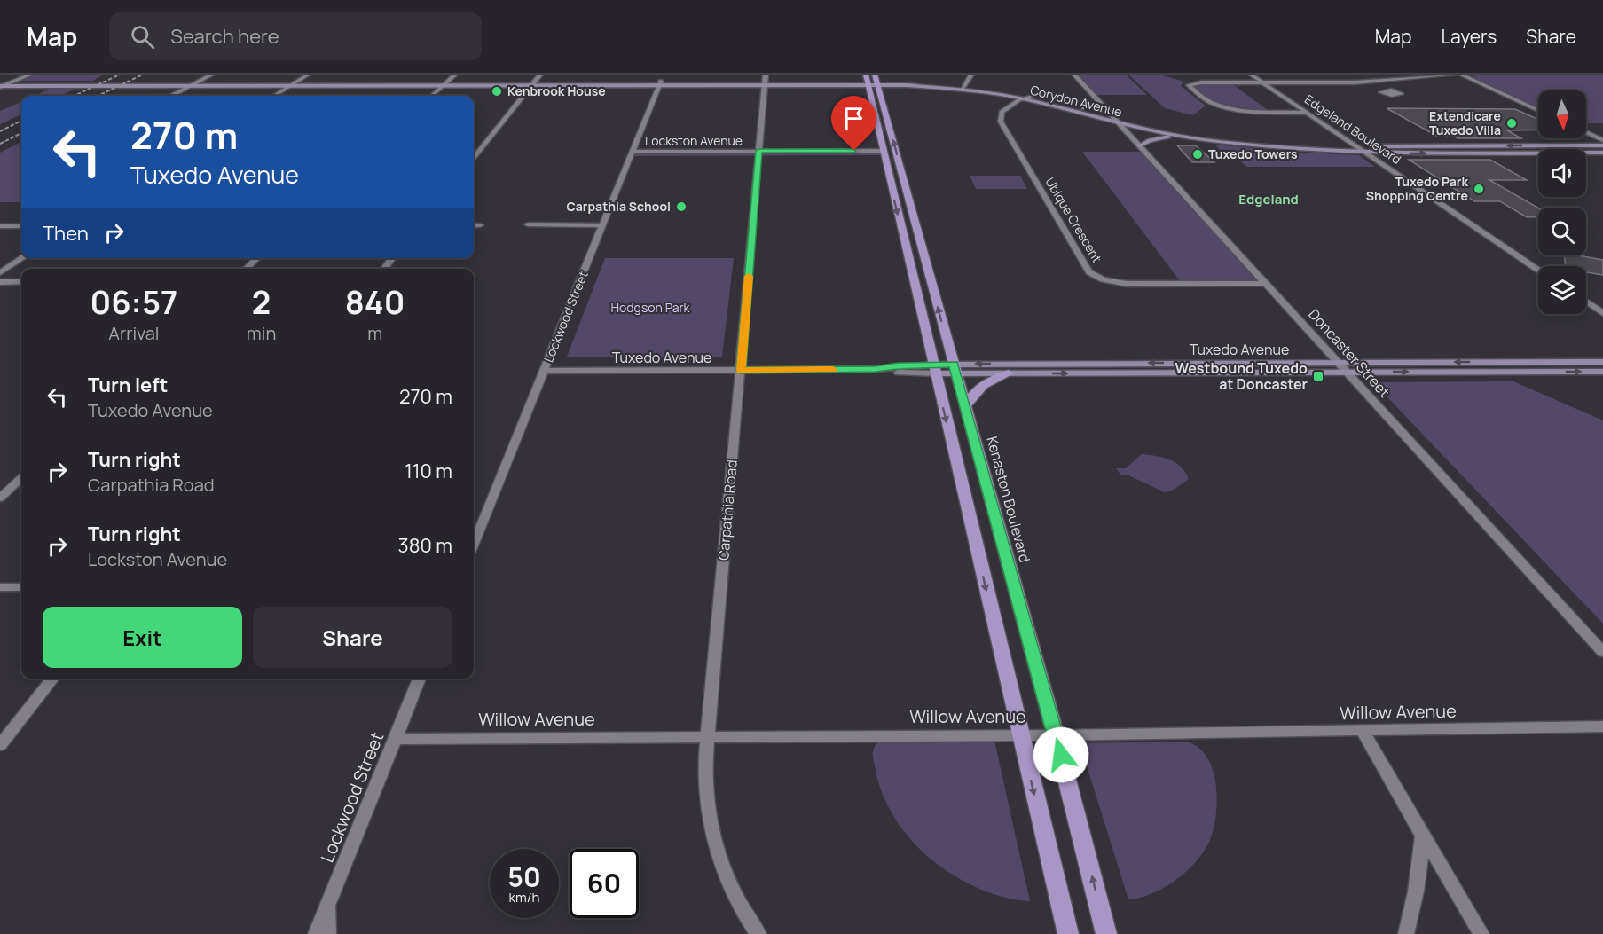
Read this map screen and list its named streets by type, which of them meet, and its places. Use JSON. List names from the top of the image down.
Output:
{
  "streets": {
    "main road": ["Corydon Avenue", "Tuxedo Avenue", "Kenaston Boulevard"],
    "street": [
      "Edgeland Boulevard",
      "Lockston Avenue",
      "Ubique Crescent",
      "Lockwood Street",
      "Doncaster Street",
      "Carpathia Road",
      "Willow Avenue"
    ]
  },
  "crossings": [
    ["Corydon Avenue", "Edgeland Boulevard"],
    ["Corydon Avenue", "Ubique Crescent"],
    ["Corydon Avenue", "Lockwood Street"],
    ["Corydon Avenue", "Doncaster Street"],
    ["Corydon Avenue", "Kenaston Boulevard"],
    ["Corydon Avenue", "Carpathia Road"],
    ["Lockston Avenue", "Lockwood Street"],
    ["Lockston Avenue", "Carpathia Road"],
    ["Ubique Crescent", "Doncaster Street"],
    ["Lockwood Street", "Tuxedo Avenue"],
    ["Lockwood Street", "Willow Avenue"],
    ["Tuxedo Avenue", "Doncaster Street"],
    ["Tuxedo Avenue", "Kenaston Boulevard"],
    ["Tuxedo Avenue", "Carpathia Road"],
    ["Kenaston Boulevard", "Willow Avenue"],
    ["Carpathia Road", "Willow Avenue"]
  ],
  "districts": ["Edgeland"],
  "parks": ["Hodgson Park"],
  "places": {
    "other": [
      "Kenbrook House",
      "Extendicare Tuxedo Villa",
      "Tuxedo Towers",
      "Tuxedo Park Shopping Centre",
      "Carpathia School"
    ],
    "transit": ["Westbound Tuxedo at Doncaster"]
  },
  "north": "bottom",
  "page": {
    "header": "Map",
    "search": "Search here",
    "nav": ["Map", "Layers", "Share"],
    "turn": ["270 m", "Tuxedo Avenue"],
    "then": "Then",
    "eta": [
      "06:57",
      "Arrival",
      "2",
      "min",
      "840",
      "m"
    ],
    "list": [
      {
        "name": "Turn left",
        "note": "Tuxedo Avenue",
        "value": "270 m"
      },
      {
        "name": "Turn right",
        "note": "Carpathia Road",
        "value": "110 m"
      },
      {
        "name": "Turn right",
        "note": "Lockston Avenue",
        "value": "380 m"
      }
    ],
    "buttons": ["Exit", "Share"],
    "speed": "50 km/h",
    "limit": "60"
  }
}
